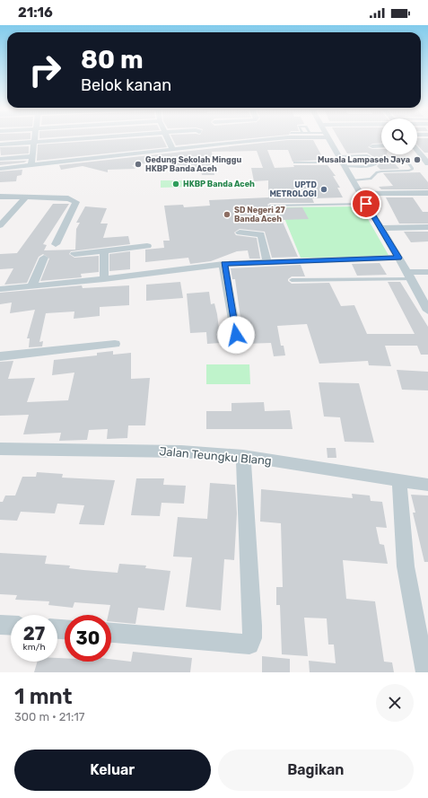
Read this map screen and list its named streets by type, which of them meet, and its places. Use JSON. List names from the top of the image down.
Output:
{
  "streets": {
    "street": ["Jalan Teungku Blang"]
  },
  "places": [
    "Musala Lampaseh Jaya",
    "Gedung Sekolah Minggu HKBP Banda Aceh",
    "HKBP Banda Aceh",
    "UPTD METROLOGI",
    "SD Negeri 27 Banda Aceh"
  ],
  "page": {
    "status": "21:16",
    "turn": ["80 m", "Belok kanan"],
    "speed": "27 km/h",
    "limit": "30",
    "heading": ["1 mnt", "300 m · 21:17"],
    "buttons": ["Keluar", "Bagikan"]
  }
}
